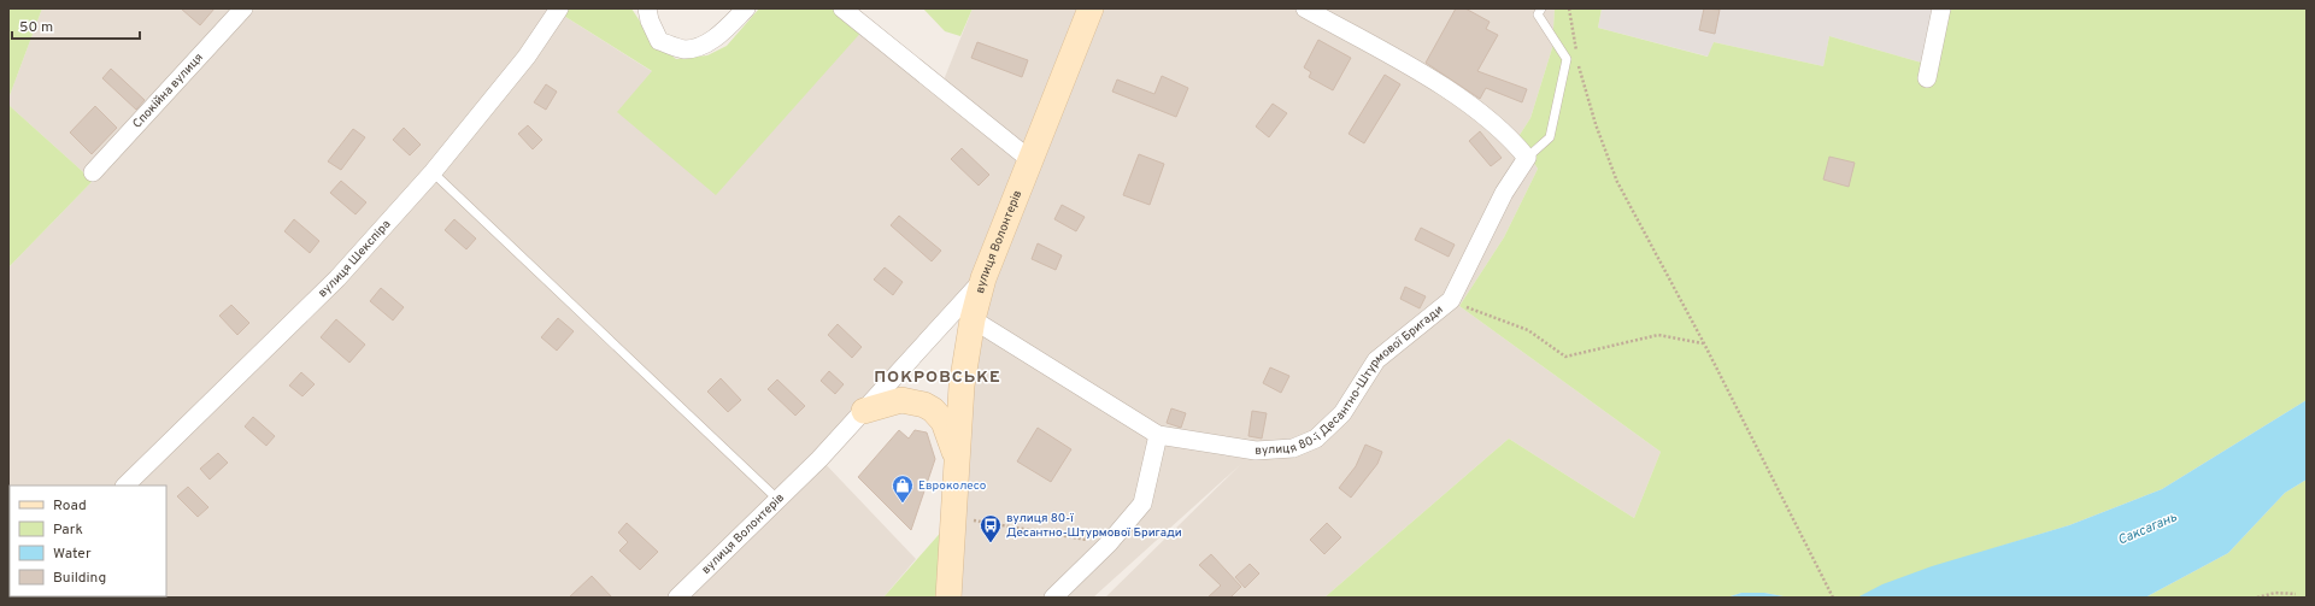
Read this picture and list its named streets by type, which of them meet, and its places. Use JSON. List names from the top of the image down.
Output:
{
  "streets": {
    "street": [
      "Спокійна вулиця",
      "вулиця Волонтерів",
      "вулиця Шекспіра",
      "вулиця 80-ї Десантно-Штурмової Бригади"
    ]
  },
  "districts": ["ПОКРОВСЬКЕ"],
  "water": ["Саксагань"],
  "places": {
    "shop": ["Евроколесо"],
    "bus stop": ["вулиця 80-ї Десантно-Штурмової Бригади"]
  },
  "legend": [
    "Road",
    "Park",
    "Water",
    "Building"
  ],
  "scale_bar": "50 m"
}
